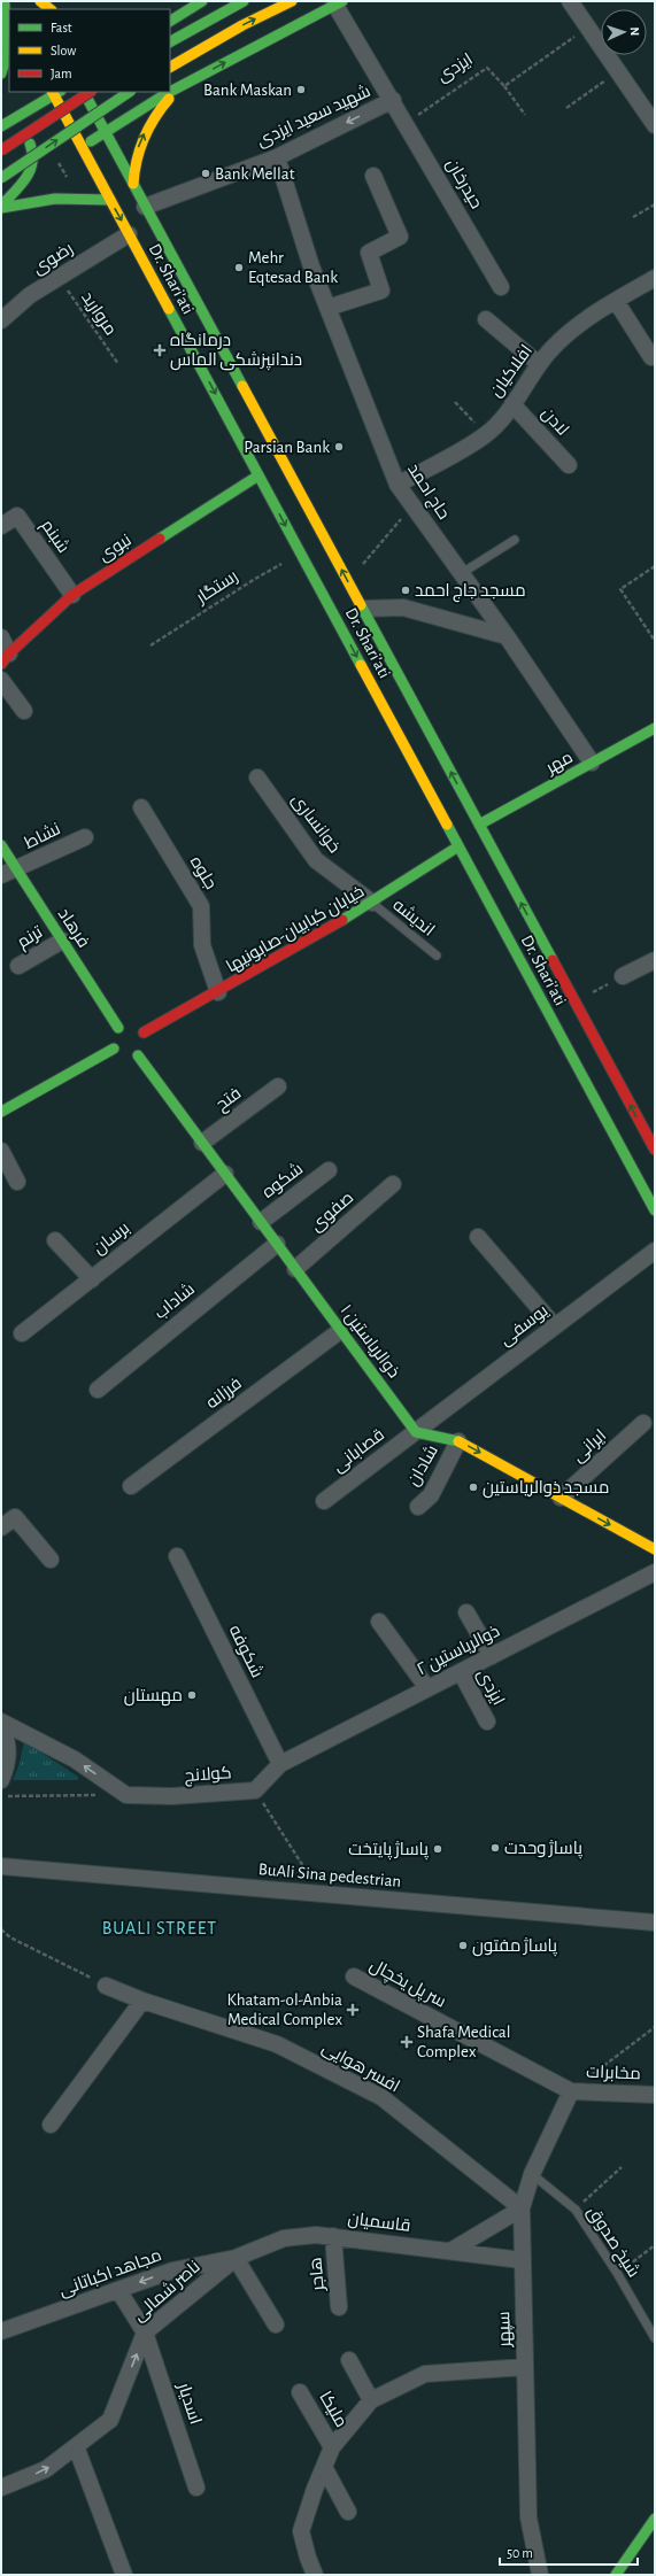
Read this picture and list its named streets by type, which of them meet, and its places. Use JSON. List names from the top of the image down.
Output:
{
  "streets": {
    "main road": [
      "Dr. Shari'ati",
      "نبوی",
      "مهر",
      "فرهاد",
      "خیابان کبابیان-صابونیها",
      "ذوالریاستین ۱"
    ],
    "street": [
      "ایزدی",
      "شهید سعید ایزدی",
      "حیدرخان",
      "رضوی",
      "افلاکیان",
      "لادن",
      "حاج احمد",
      "شبنم",
      "خوانساری",
      "نشاط",
      "جلوه",
      "ترنم",
      "فتح",
      "شکوه",
      "صفوی",
      "برسان",
      "شاداب",
      "یوسفی",
      "فرزانه",
      "ایرانی",
      "قصابانی",
      "شادان",
      "ذوالریاستین ۲",
      "شکوفه",
      "کولانج",
      "BuAli Sina pedestrian",
      "سر پل یخچال",
      "افسر هوایی",
      "مخابرات",
      "قاسمیان",
      "مجاهد اکباتانی",
      "هاجر",
      "ناصر شمالی",
      "سپهر",
      "اسدیار",
      "ملیکا"
    ],
    "lane": ["اندیشه", "شیخ صدوق"],
    "path": ["مروارید", "رستگار"]
  },
  "crossings": [
    ["ایزدی", "حیدرخان"],
    ["ایزدی", "ذوالریاستین ۲"],
    ["شهید سعید ایزدی", "حیدرخان"],
    ["شهید سعید ایزدی", "Dr. Shari'ati"],
    ["شهید سعید ایزدی", "حاج احمد"],
    ["رضوی", "Dr. Shari'ati"],
    ["رضوی", "مروارید"],
    ["Dr. Shari'ati", "نبوی"],
    ["Dr. Shari'ati", "رستگار"],
    ["Dr. Shari'ati", "مهر"],
    ["Dr. Shari'ati", "خیابان کبابیان-صابونیها"],
    ["افلاکیان", "لادن"],
    ["افلاکیان", "حاج احمد"],
    ["حاج احمد", "مهر"],
    ["شبنم", "نبوی"],
    ["خوانساری", "اندیشه"],
    ["خوانساری", "خیابان کبابیان-صابونیها"],
    ["نشاط", "فرهاد"],
    ["جلوه", "خیابان کبابیان-صابونیها"],
    ["اندیشه", "خیابان کبابیان-صابونیها"],
    ["فرهاد", "ترنم"],
    ["فرهاد", "ذوالریاستین ۱"],
    ["خیابان کبابیان-صابونیها", "ذوالریاستین ۱"],
    ["فتح", "ذوالریاستین ۱"],
    ["شکوه", "ذوالریاستین ۱"],
    ["صفوی", "ذوالریاستین ۱"],
    ["برسان", "ذوالریاستین ۱"],
    ["شاداب", "ذوالریاستین ۱"],
    ["یوسفی", "ذوالریاستین ۱"],
    ["یوسفی", "قصابانی"],
    ["ذوالریاستین ۱", "فرزانه"],
    ["ذوالریاستین ۱", "قصابانی"],
    ["ذوالریاستین ۲", "شکوفه"],
    ["ذوالریاستین ۲", "کولانج"],
    ["شکوفه", "کولانج"],
    ["سر پل یخچال", "مخابرات"],
    ["سر پل یخچال", "سپهر"],
    ["افسر هوایی", "سپهر"],
    ["مخابرات", "سپهر"],
    ["قاسمیان", "مجاهد اکباتانی"],
    ["قاسمیان", "هاجر"],
    ["قاسمیان", "ناصر شمالی"],
    ["قاسمیان", "سپهر"],
    ["شیخ صدوق", "سپهر"],
    ["مجاهد اکباتانی", "ناصر شمالی"],
    ["مجاهد اکباتانی", "اسدیار"],
    ["ناصر شمالی", "اسدیار"]
  ],
  "one_way": ["مجاهد اکباتانی", "ناصر شمالی"],
  "districts": ["BUALI STREET"],
  "places": {
    "other": [
      "Bank Maskan",
      "Bank Mellat",
      "Mehr Eqtesad Bank",
      "Parsian Bank",
      "مسجد جاج احمد",
      "مسجد ذوالریاستین",
      "مهستان",
      "پاساژ وحدت",
      "پاساژ پایتخت",
      "پاساژ مفتون"
    ],
    "health": ["درمانگاه دندانپزشکی الماس", "Khatam-ol-Anbia Medical Complex", "Shafa Medical Complex"]
  },
  "legend": ["Fast", "Slow", "Jam"],
  "scale_bar": "50 m",
  "north": "right"
}
